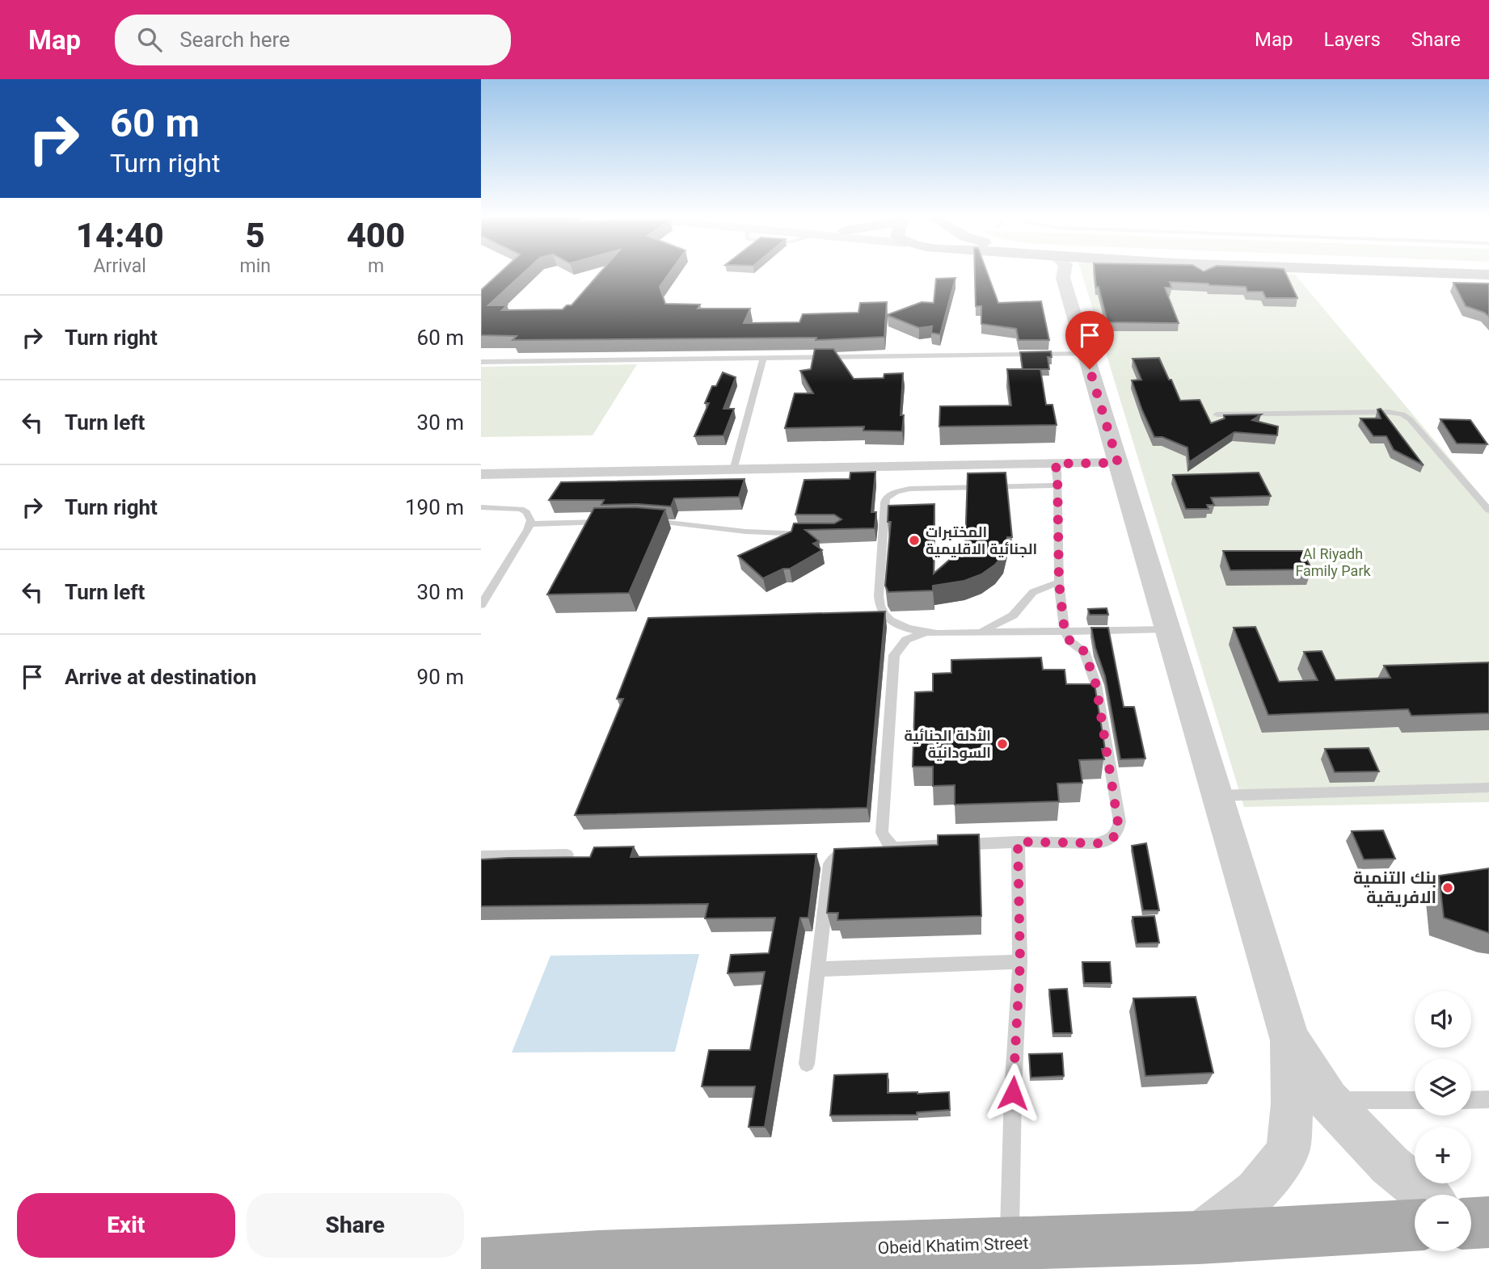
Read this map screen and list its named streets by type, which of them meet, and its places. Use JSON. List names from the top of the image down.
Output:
{
  "streets": {
    "main road": ["Obeid Khatim Street"]
  },
  "parks": ["Al Riyadh Family Park"],
  "places": ["المختبرات الجنائية الاقليمية", "الأدلة الجنائية السودانية", "بنك التنمية الافريقية"],
  "page": {
    "header": "Map",
    "search": "Search here",
    "nav": ["Map", "Layers", "Share"],
    "turn": ["60 m", "Turn right"],
    "eta": [
      "14:40",
      "Arrival",
      "5",
      "min",
      "400",
      "m"
    ],
    "list": [
      {
        "name": "Turn right",
        "value": "60 m"
      },
      {
        "name": "Turn left",
        "value": "30 m"
      },
      {
        "name": "Turn right",
        "value": "190 m"
      },
      {
        "name": "Turn left",
        "value": "30 m"
      },
      {
        "name": "Arrive at destination",
        "value": "90 m"
      }
    ],
    "map_buttons": ["+", "−"],
    "buttons": ["Exit", "Share"]
  }
}
